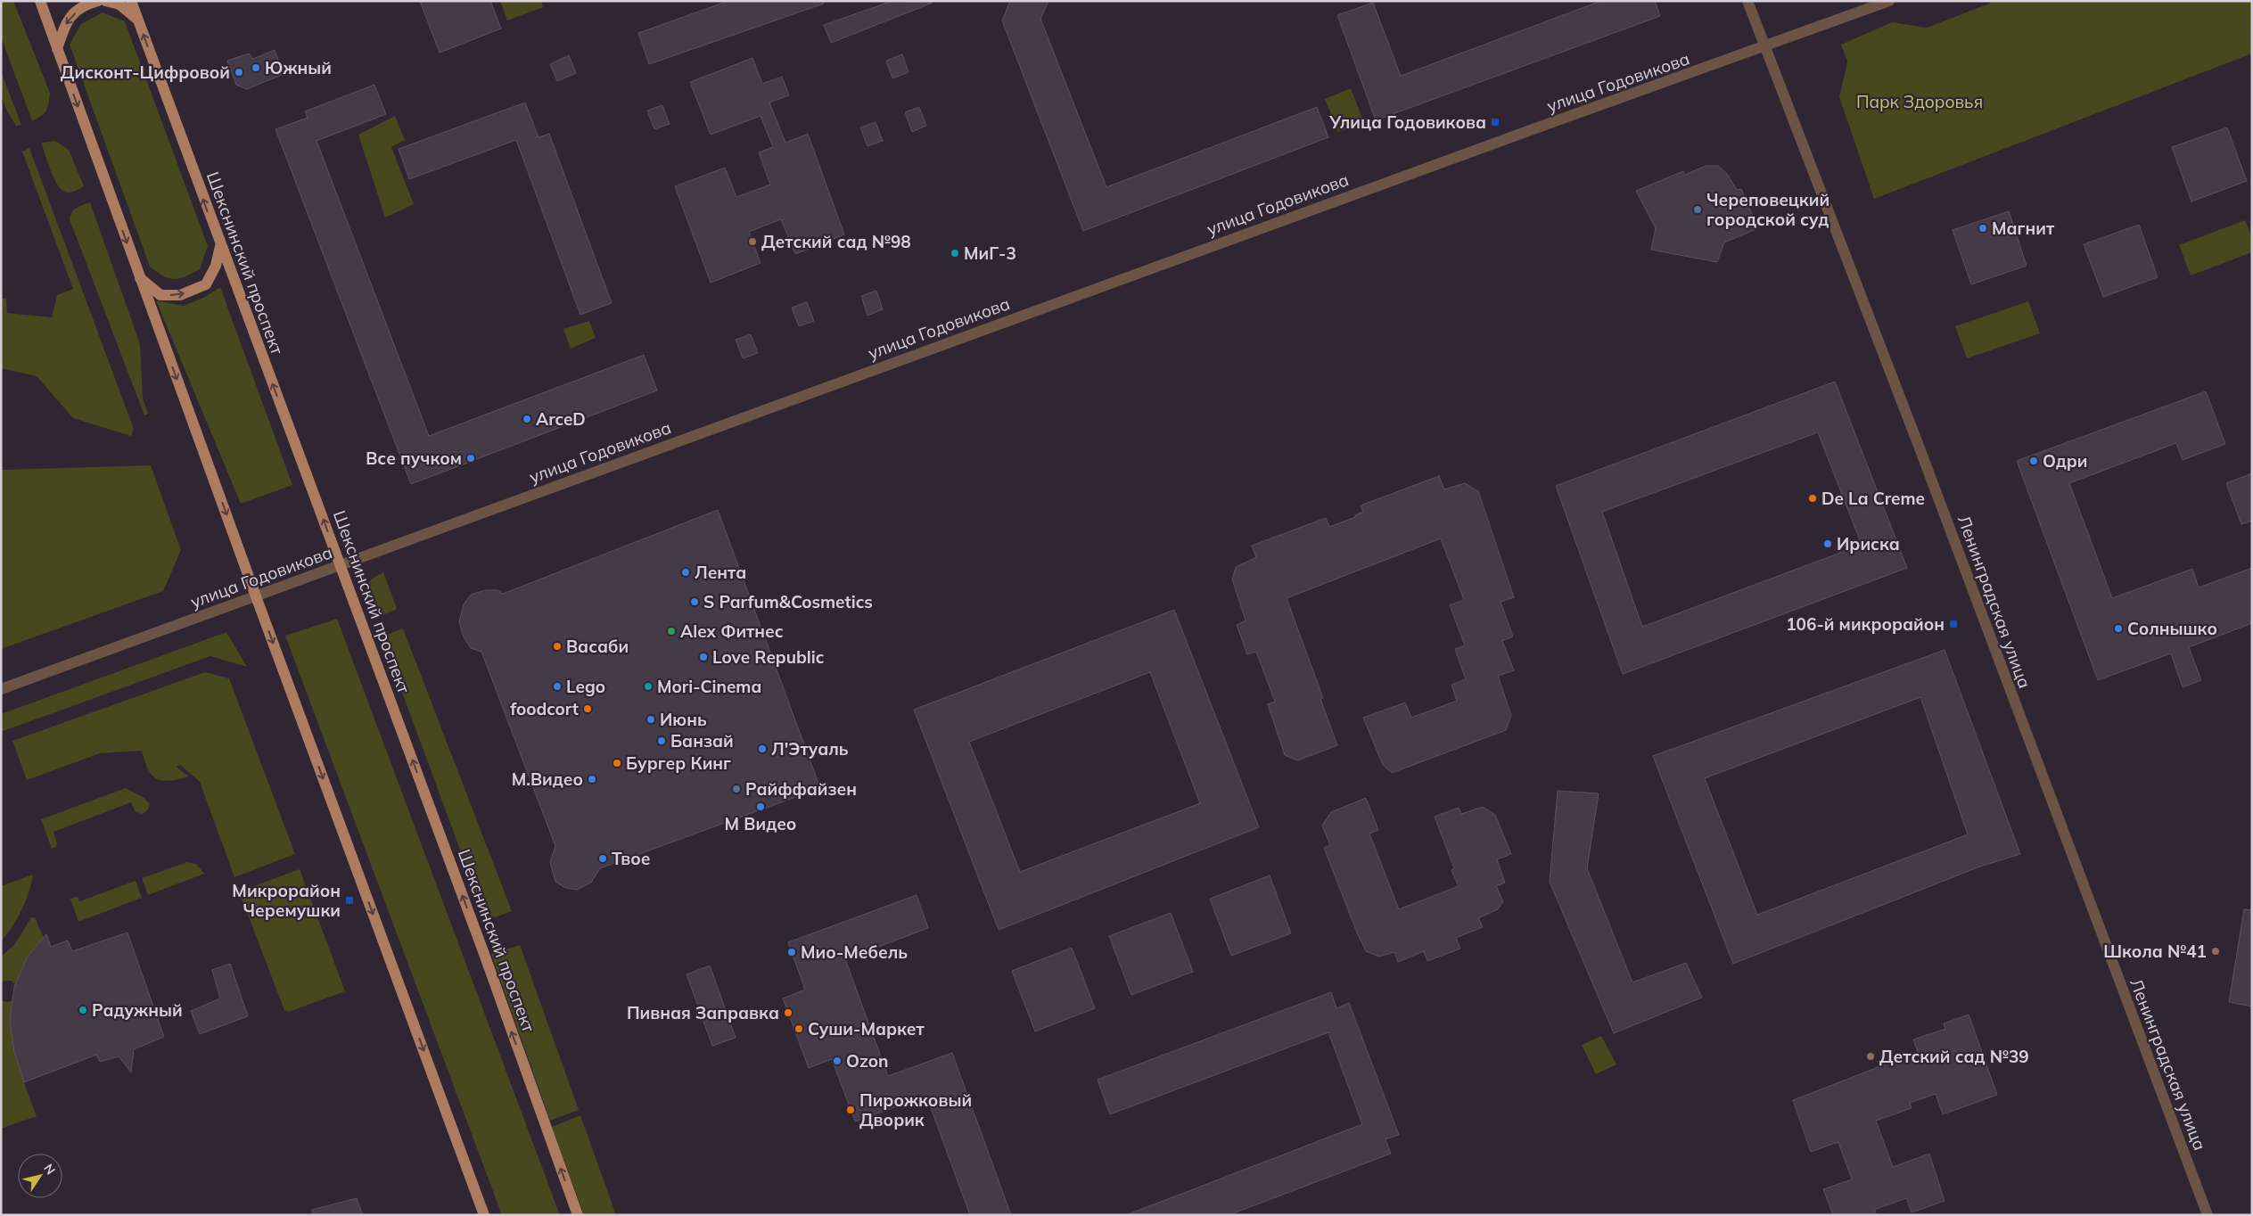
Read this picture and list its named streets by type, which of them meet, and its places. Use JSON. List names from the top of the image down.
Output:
{
  "streets": {
    "main road": ["Шекснинский проспект"],
    "street": ["улица Годовикова", "Ленинградская улица"]
  },
  "crossings": [
    ["улица Годовикова", "Шекснинский проспект"],
    ["улица Годовикова", "Ленинградская улица"]
  ],
  "parks": ["Парк Здоровья"],
  "places": {
    "other": [
      "Южный",
      "Дисконт-Цифровой",
      "Череповецкий городской суд",
      "Магнит",
      "Детский сад №98",
      "МиГ-3",
      "ArceD",
      "Все пучком",
      "Одри",
      "De La Creme",
      "Ириска",
      "Лента",
      "S Parfum&Cosmetics",
      "Солнышко",
      "Alex Фитнес",
      "Васаби",
      "Love Republic",
      "Lego",
      "Mori-Cinema",
      "foodcort",
      "Июнь",
      "Банзай",
      "Л'Этуаль",
      "Бургер Кинг",
      "М.Видео",
      "Райффайзен",
      "М Видео",
      "Твое",
      "Школа №41",
      "Мио-Мебель",
      "Радужный",
      "Пивная Заправка",
      "Суши-Маркет",
      "Детский сад №39",
      "Ozon",
      "Пирожковый Дворик"
    ],
    "transit": ["Улица Годовикова", "106-й микрорайон", "Микрорайон Черемушки"]
  },
  "north": "top right"
}
